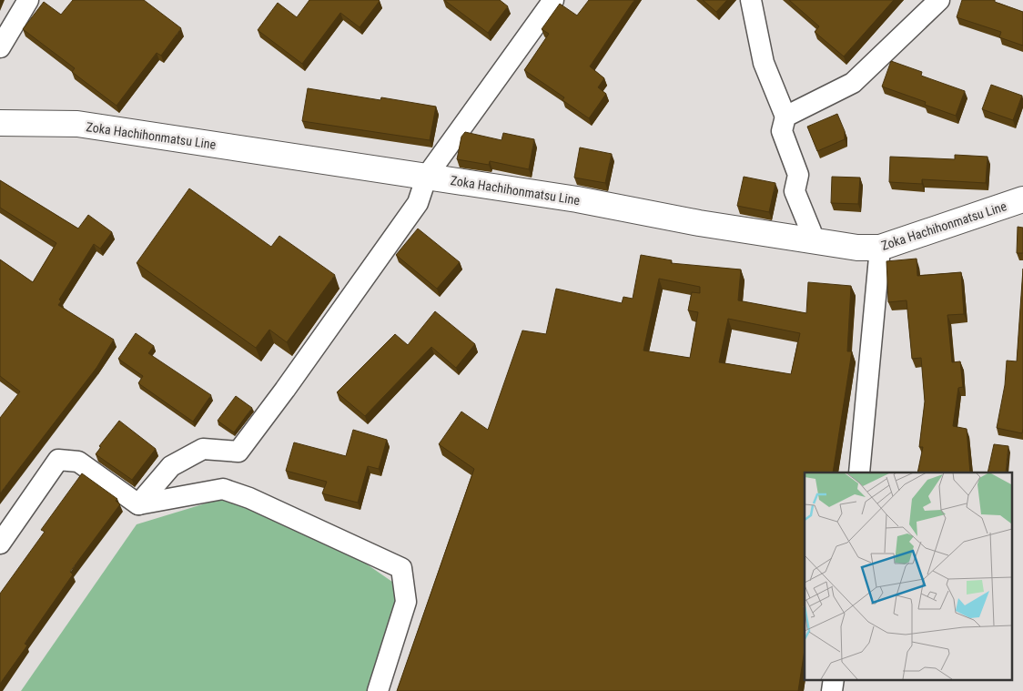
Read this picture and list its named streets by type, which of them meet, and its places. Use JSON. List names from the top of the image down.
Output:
{
  "streets": {
    "main road": ["Zoka Hachihonmatsu Line"]
  }
}
